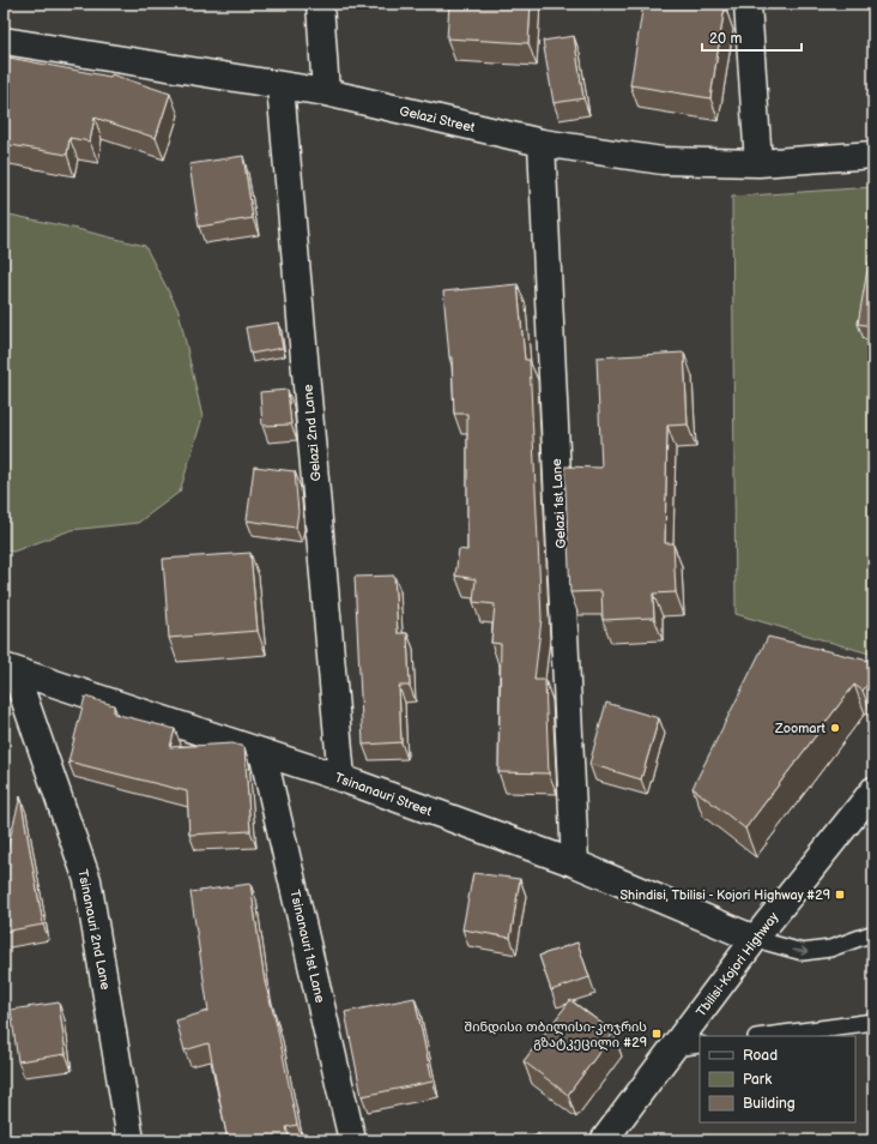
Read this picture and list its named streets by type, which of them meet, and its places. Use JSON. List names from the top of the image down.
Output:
{
  "streets": {
    "street": [
      "Gelazi Street",
      "Gelazi 2nd Lane",
      "Gelazi 1st Lane",
      "Tsinanauri Street",
      "Tsinanauri 2nd Lane",
      "Tsinanauri 1st Lane",
      "Tbilisi-Kojori Highway"
    ]
  },
  "crossings": [
    ["Gelazi Street", "Gelazi 2nd Lane"],
    ["Gelazi Street", "Gelazi 1st Lane"],
    ["Gelazi 2nd Lane", "Tsinanauri Street"],
    ["Gelazi 1st Lane", "Tsinanauri Street"],
    ["Tsinanauri Street", "Tsinanauri 2nd Lane"],
    ["Tsinanauri Street", "Tsinanauri 1st Lane"],
    ["Tsinanauri Street", "Tbilisi-Kojori Highway"]
  ],
  "places": {
    "other": ["Zoomart"],
    "transit": ["Shindisi, Tbilisi - Kojori Highway #29", "შინდისი თბილისი-კოჯრის გზატკეცილი #29"]
  },
  "legend": ["Road", "Park", "Building"],
  "scale_bar": "20 m"
}
